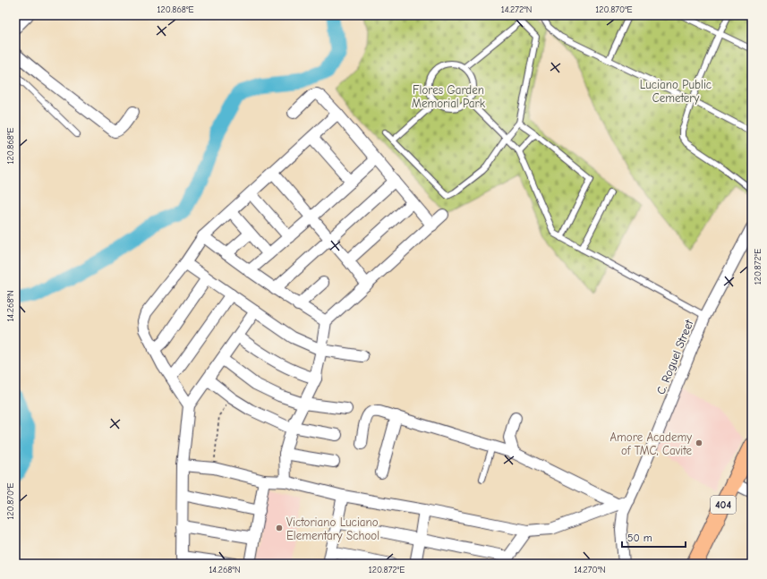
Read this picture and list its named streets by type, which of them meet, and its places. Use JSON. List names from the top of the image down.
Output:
{
  "streets": {
    "main road": ["404"],
    "street": ["C. Roguel Street"]
  },
  "parks": ["Luciano Public Cemetery", "Flores Garden Memorial Park"],
  "places": ["Amore Academy of TMC, Cavite", "Victoriano Luciano Elementary School"],
  "scale_bar": "50 m",
  "coordinates": [
    "120.868°E",
    "14.272°N",
    "120.870°E",
    "120.872°E",
    "14.268°N",
    "14.270°N"
  ]
}
